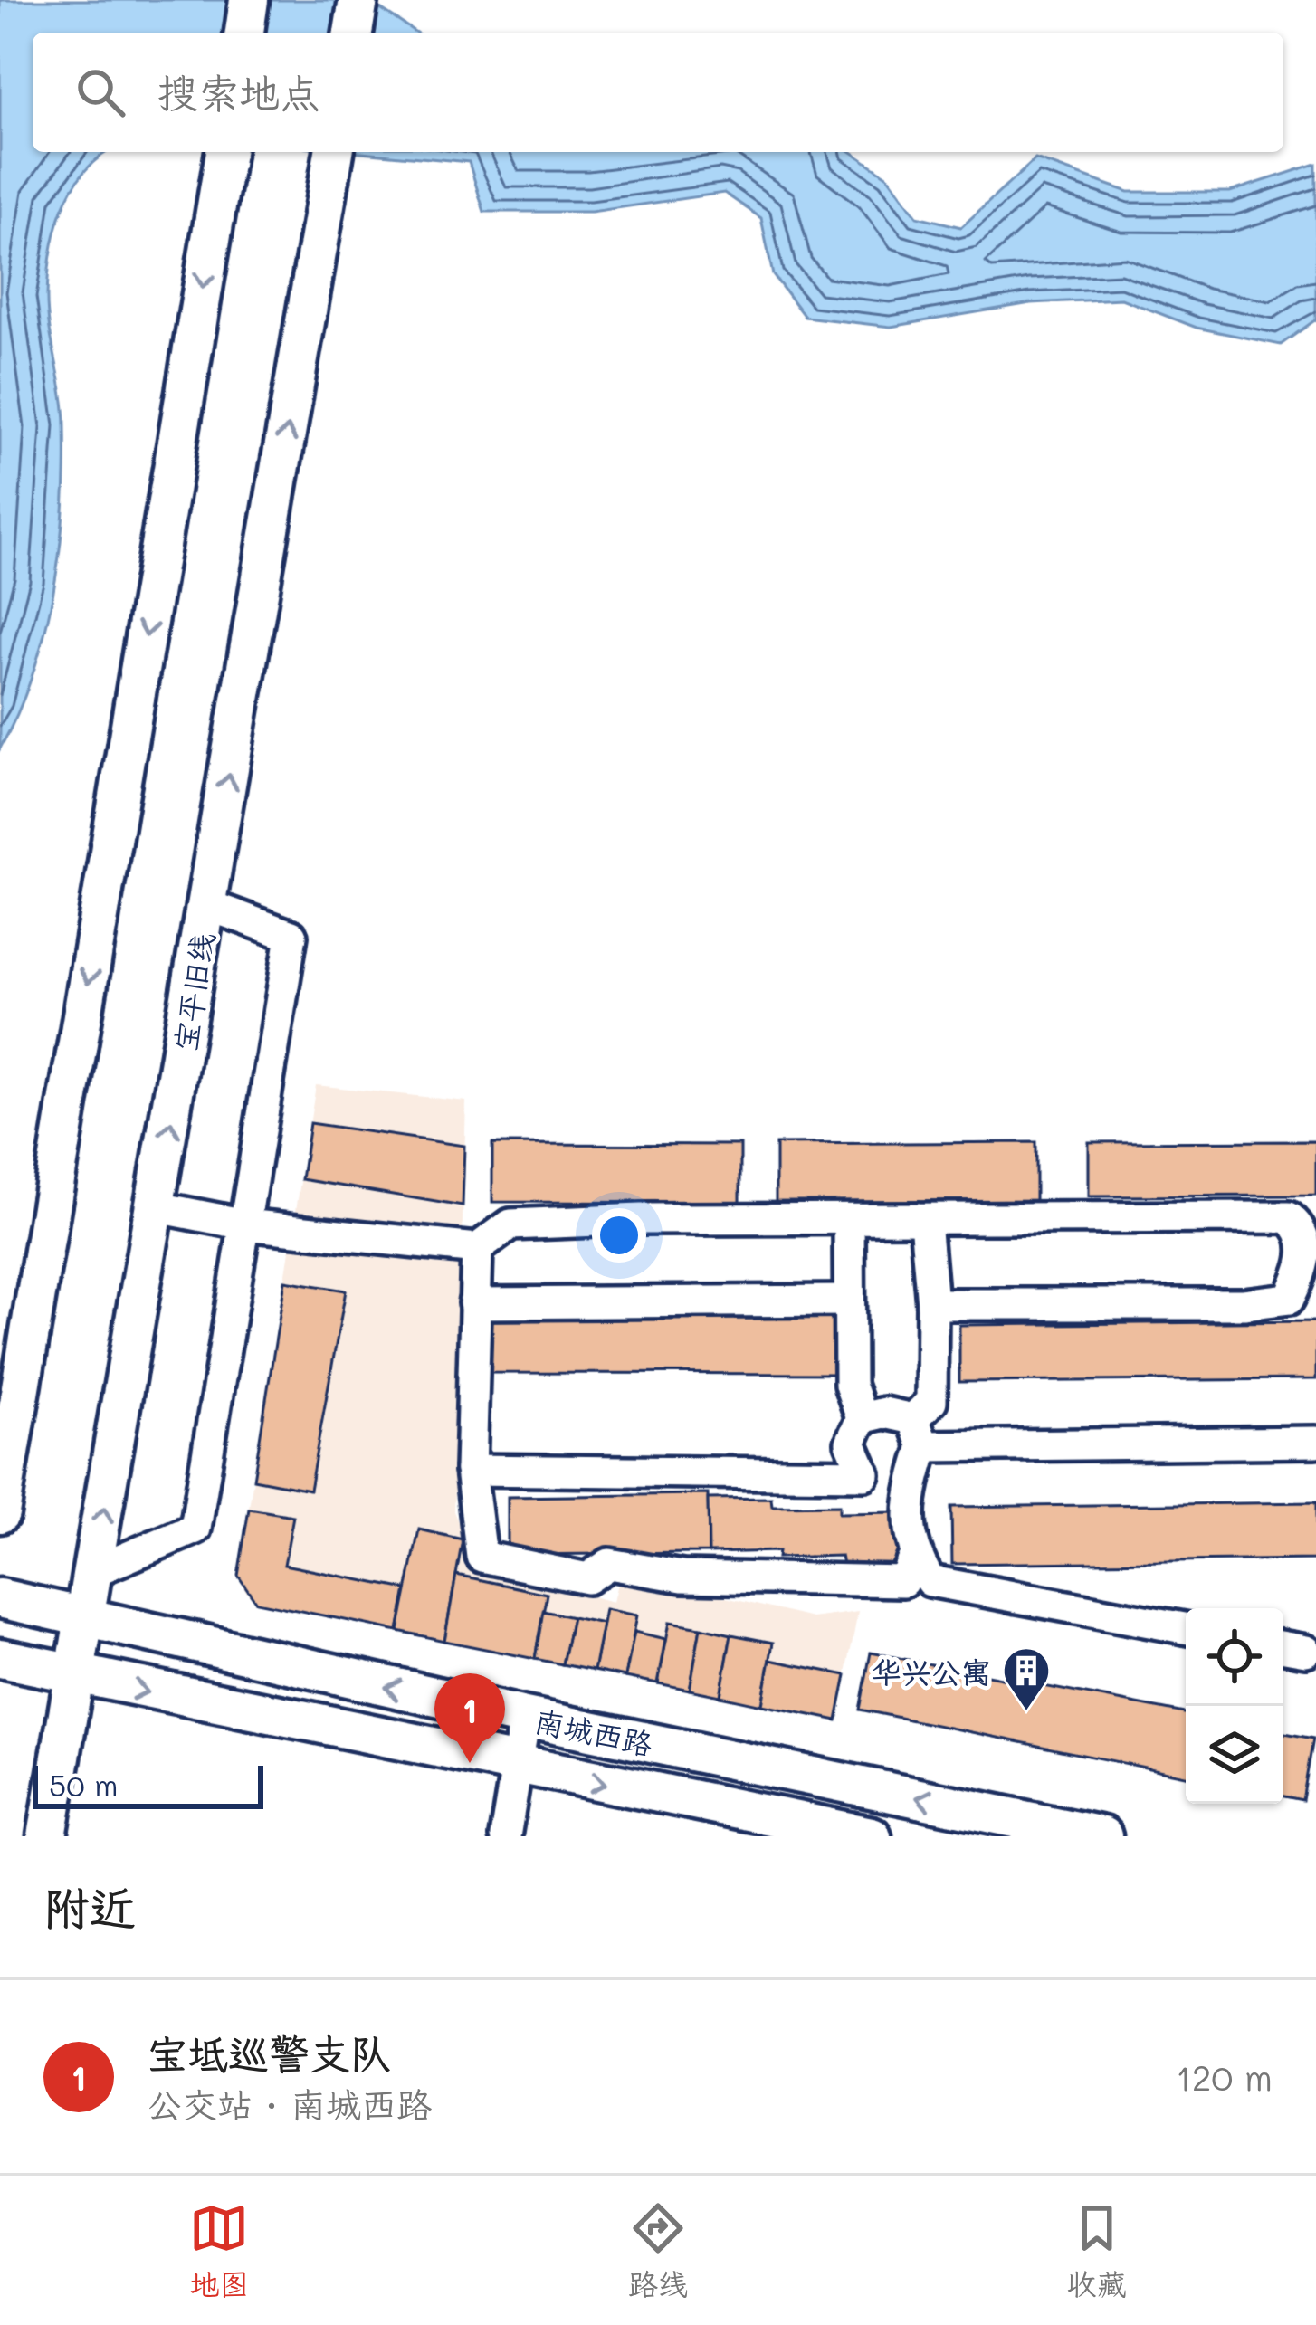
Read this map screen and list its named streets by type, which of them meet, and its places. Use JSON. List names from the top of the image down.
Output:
{
  "streets": {
    "main road": ["宝平旧线", "南城西路"]
  },
  "crossings": [
    ["宝平旧线", "南城西路"]
  ],
  "places": {
    "building": ["华兴公寓"]
  },
  "scale_bar": "50 m",
  "page": {
    "search": "搜索地点",
    "pins": "1",
    "scale": "50 m",
    "heading": "附近",
    "list": [
      {
        "mark": "1",
        "name": "宝坻巡警支队",
        "note": "公交站 · 南城西路",
        "value": "120 m"
      }
    ],
    "nav": ["地图", "路线", "收藏"]
  }
}
